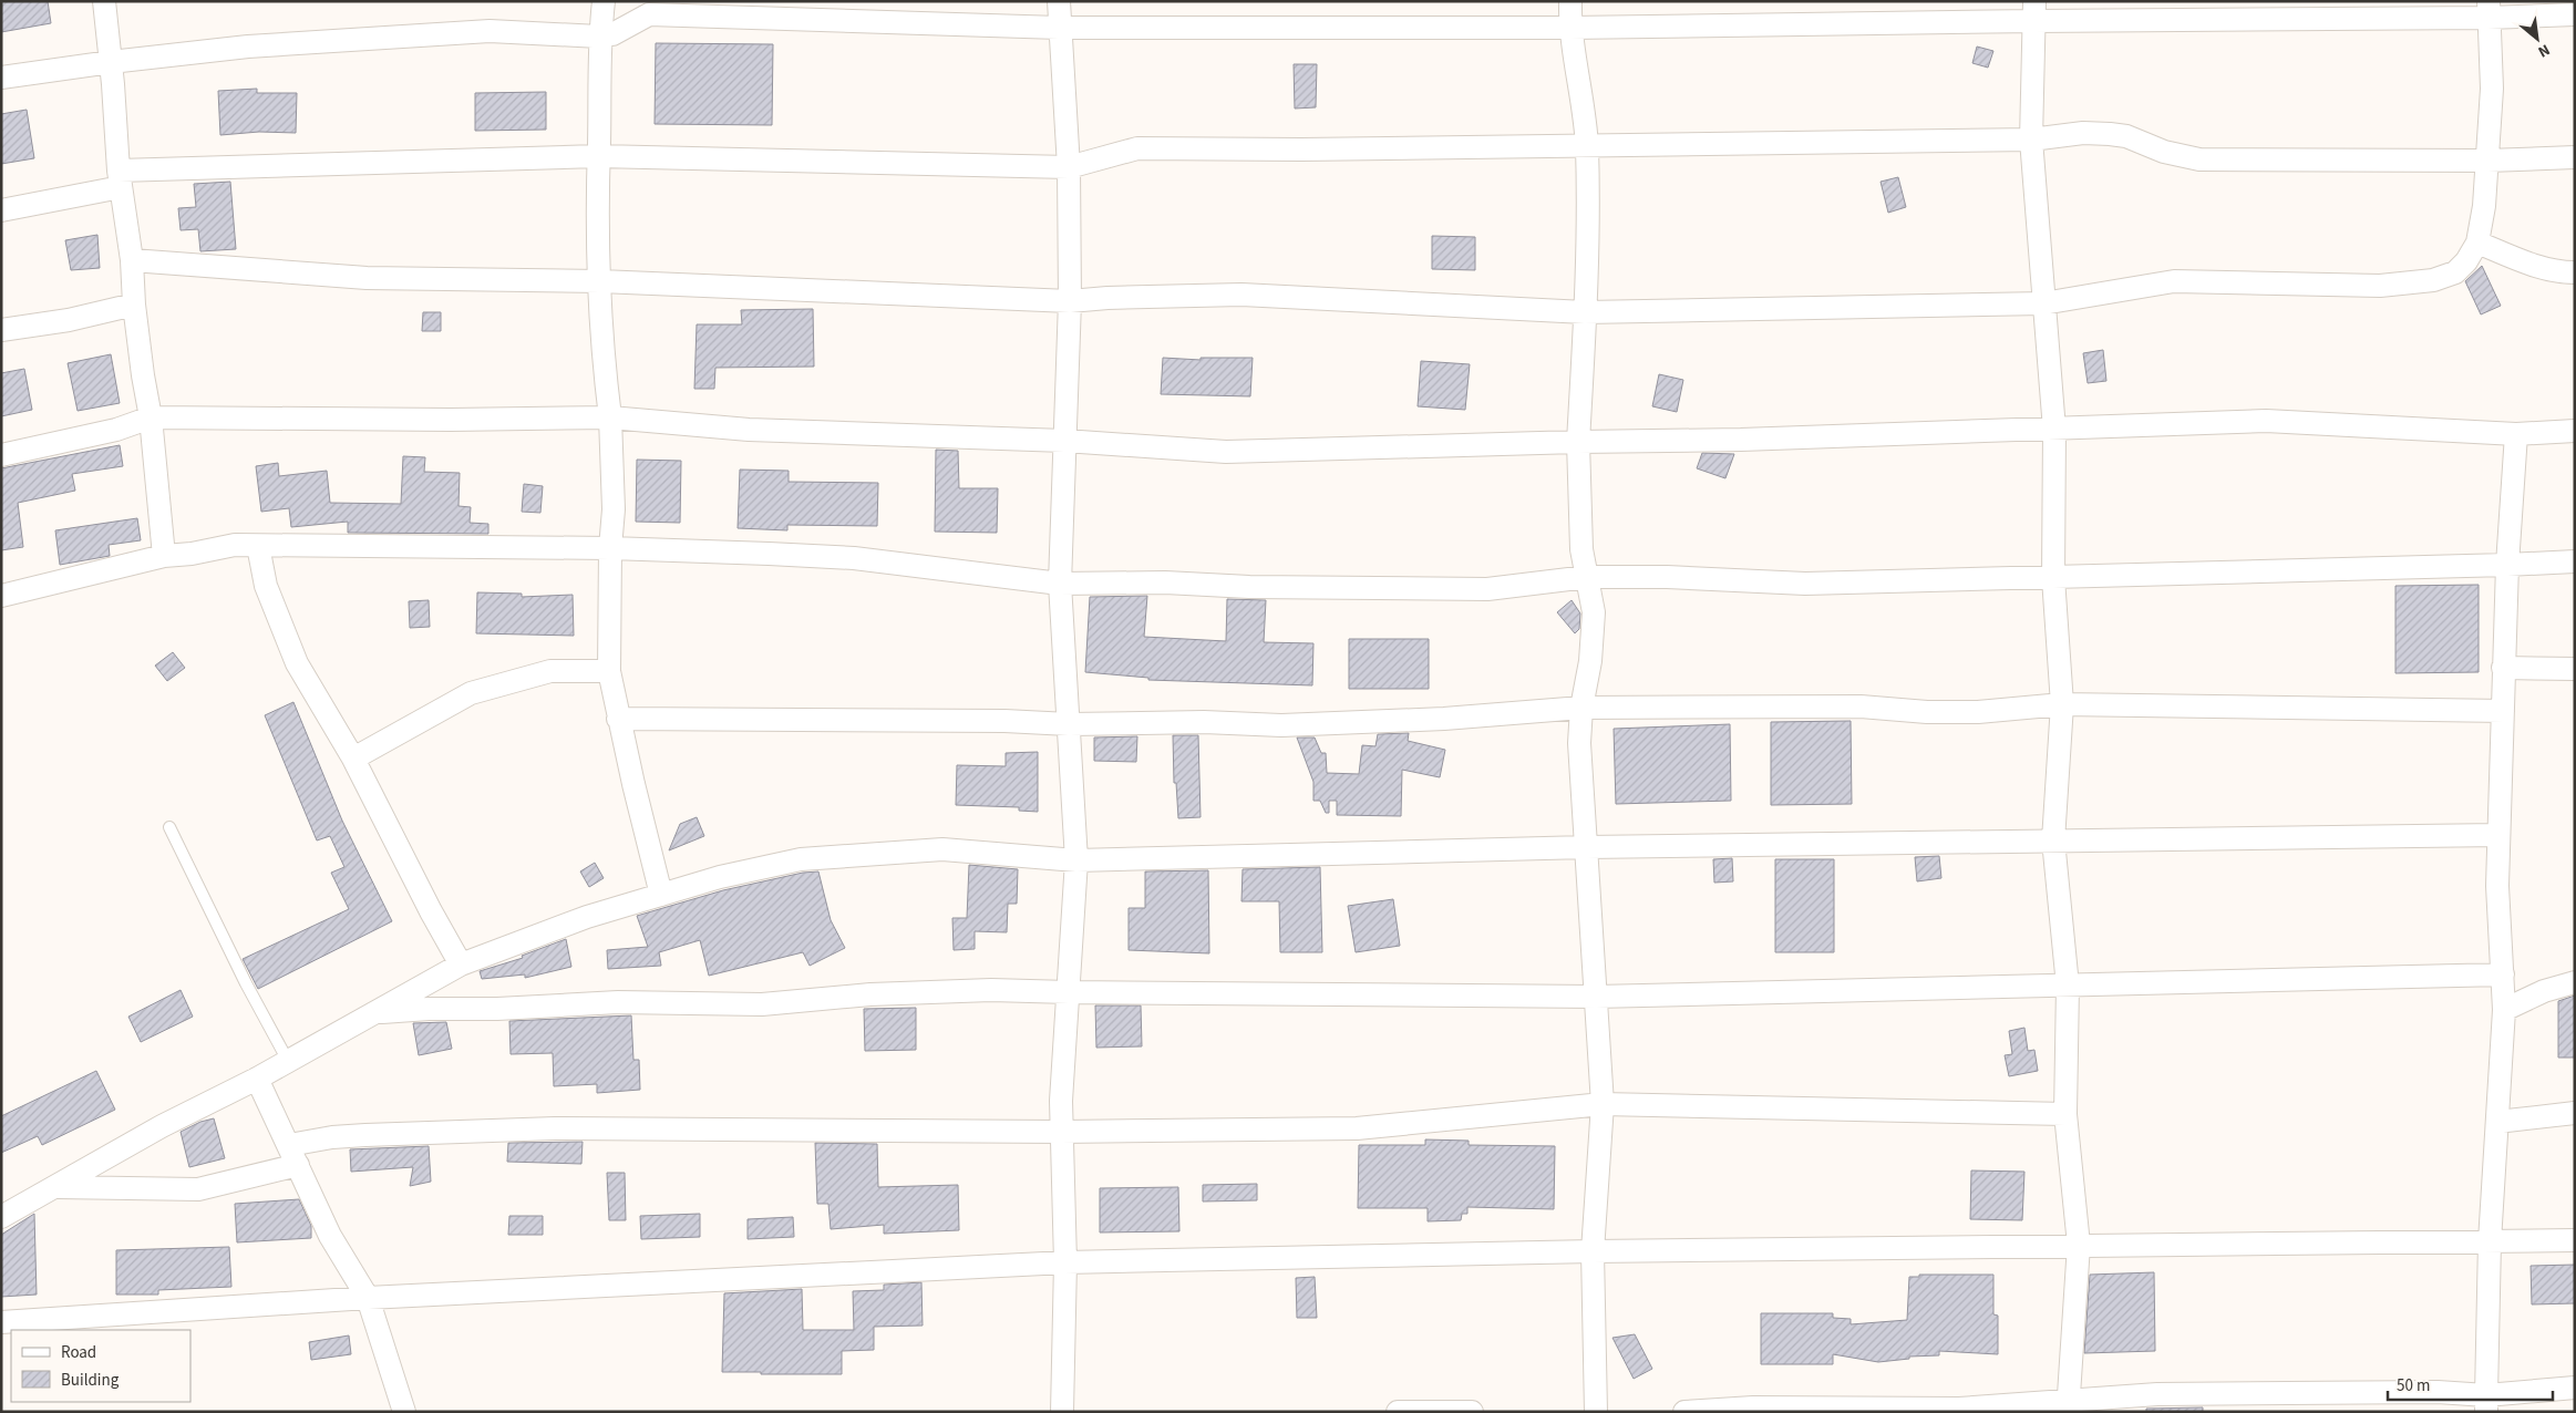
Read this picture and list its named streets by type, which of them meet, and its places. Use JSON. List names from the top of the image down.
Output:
{
  "legend": ["Road", "Building"],
  "scale_bar": "50 m",
  "north": "bottom right"
}
